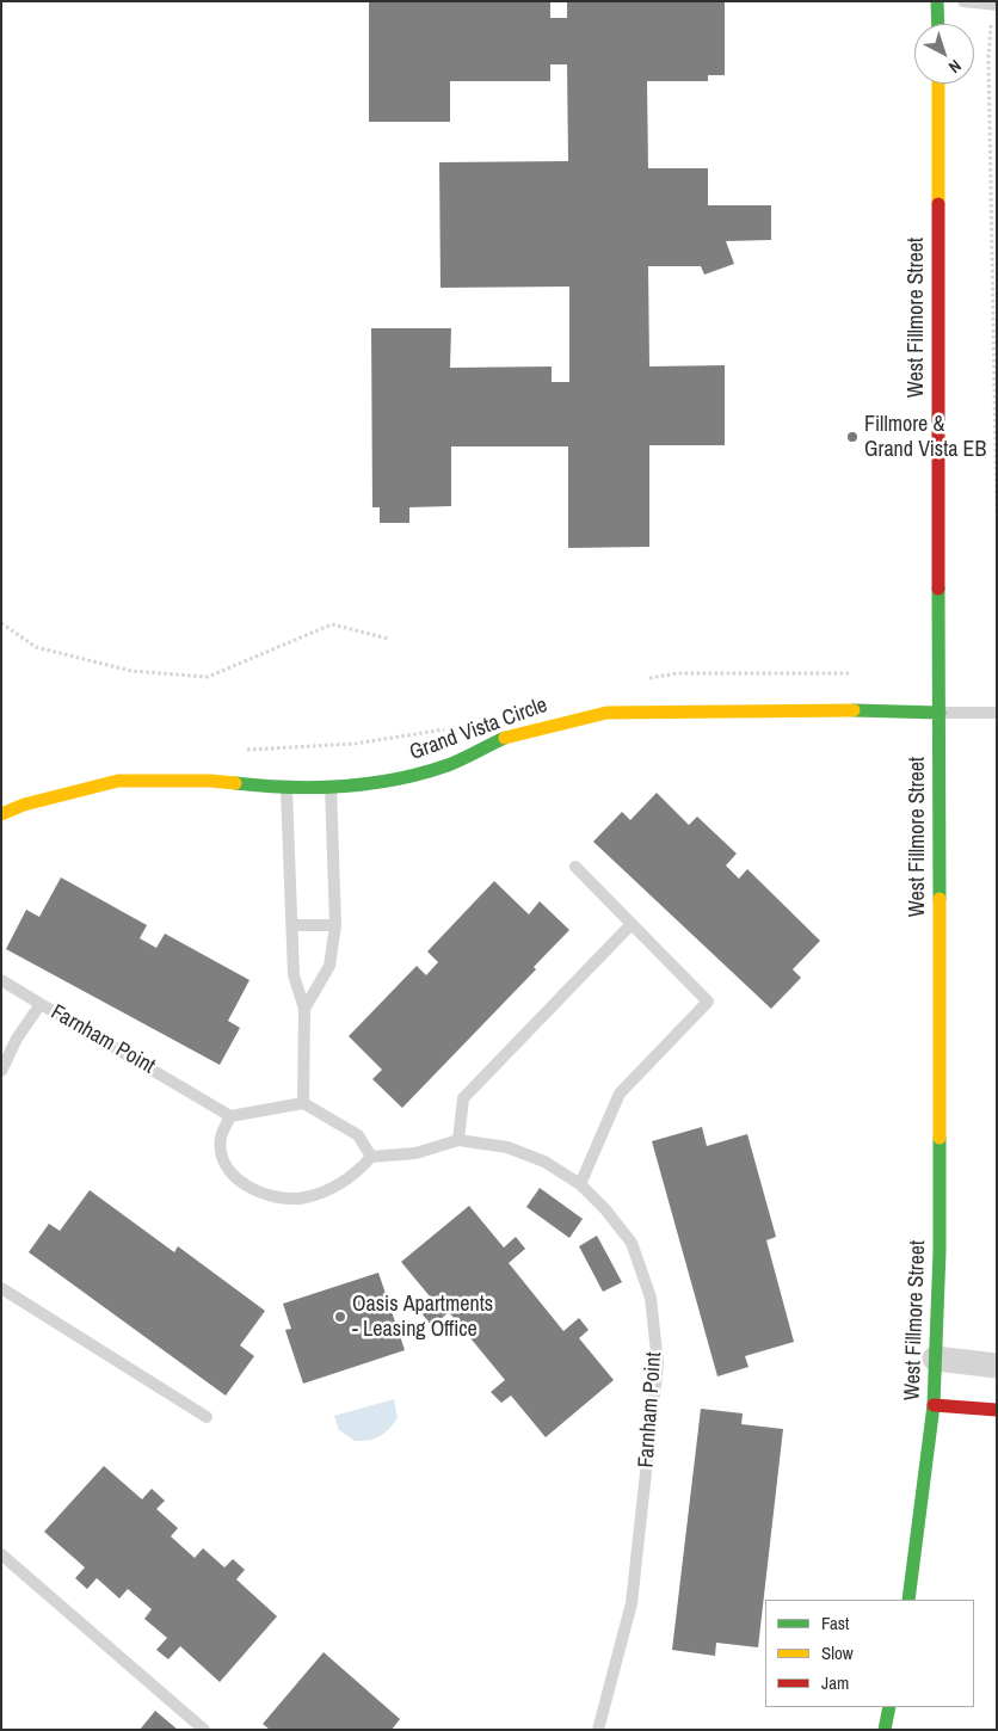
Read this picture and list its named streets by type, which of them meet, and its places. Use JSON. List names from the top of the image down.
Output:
{
  "streets": {
    "main road": ["West Fillmore Street", "Grand Vista Circle"],
    "lane": ["Farnham Point"]
  },
  "crossings": [
    ["West Fillmore Street", "Grand Vista Circle"]
  ],
  "places": ["Fillmore & Grand Vista EB", "Oasis Apartments - Leasing Office"],
  "legend": ["Fast", "Slow", "Jam"],
  "north": "bottom right"
}
